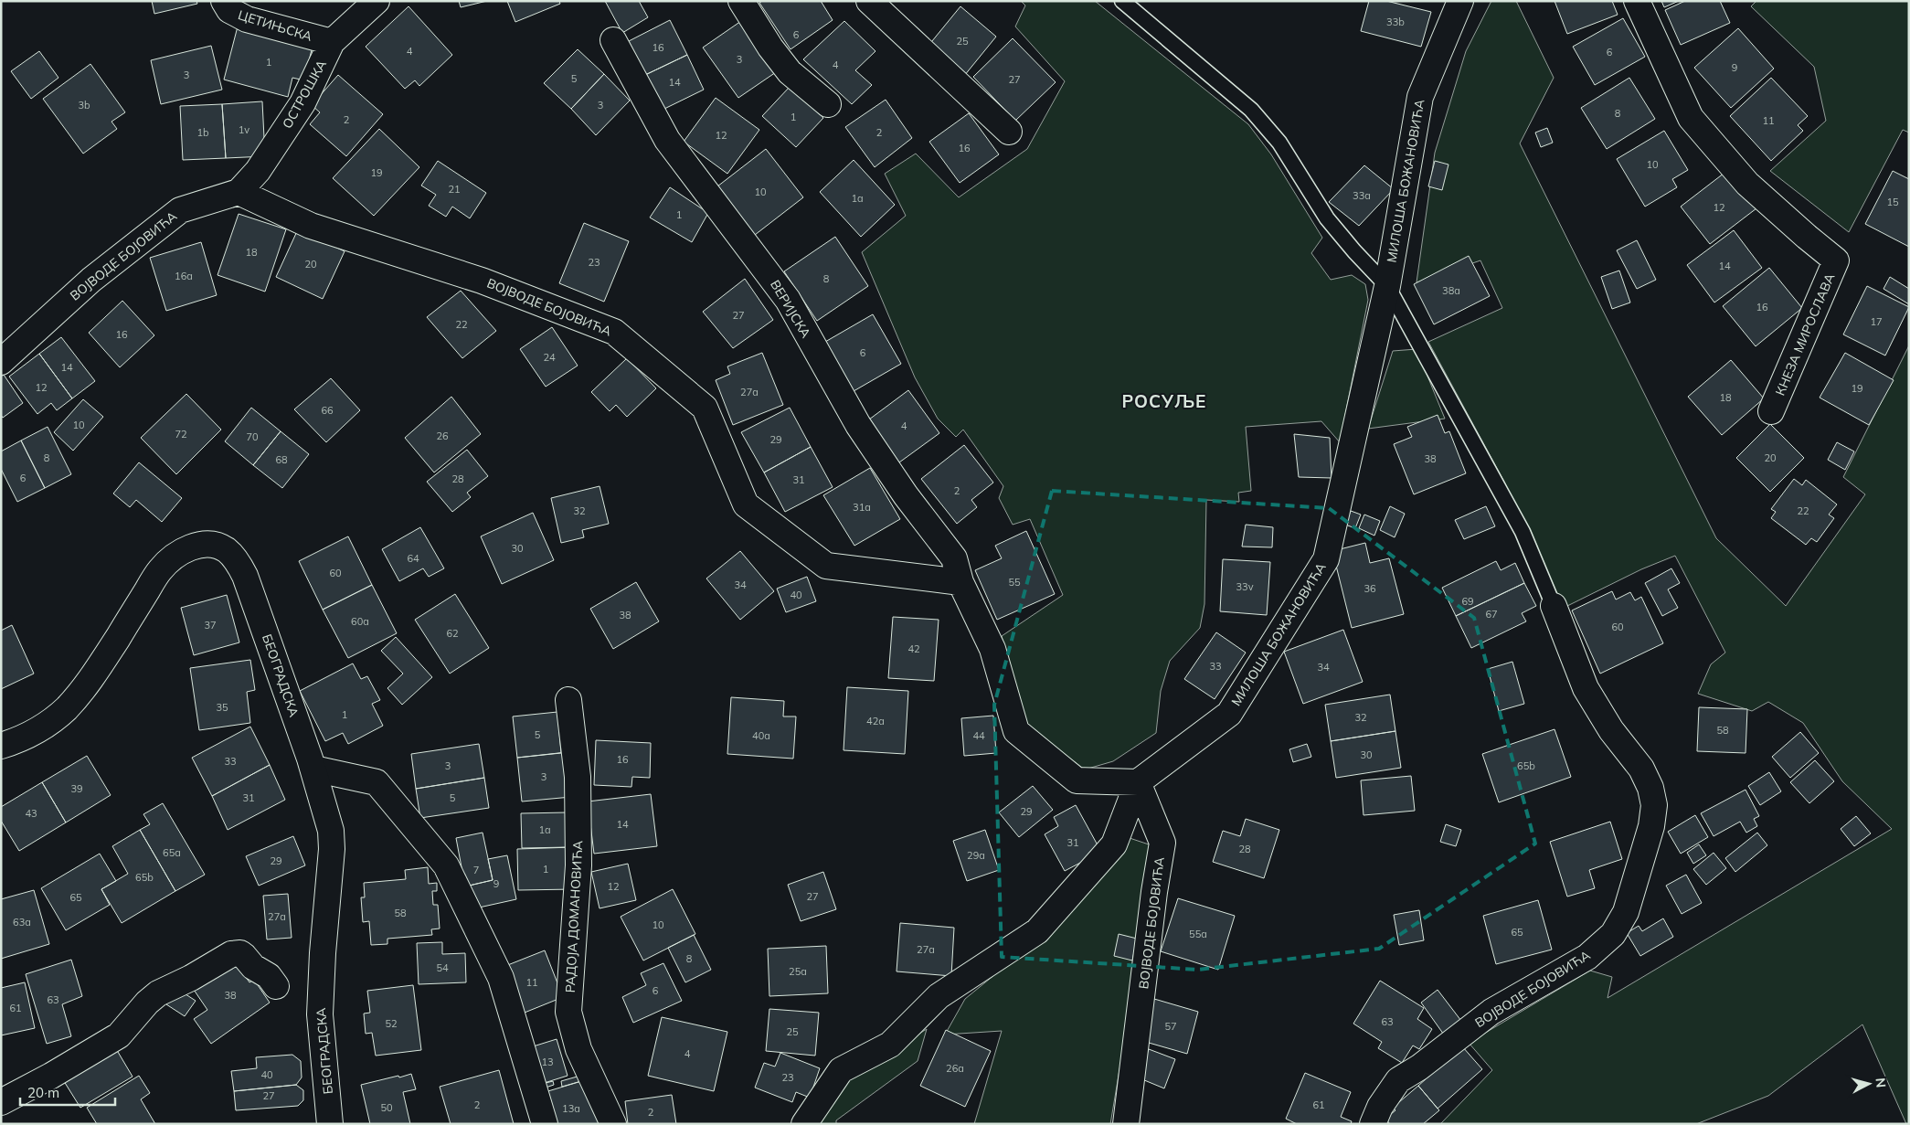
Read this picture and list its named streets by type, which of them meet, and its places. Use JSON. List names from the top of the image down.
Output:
{
  "streets": {
    "street": [
      "ЦЕТИЊСКА",
      "ОСТРОШКА",
      "МИЛОША БОЖАНОВИЋА",
      "ВОЈВОДЕ БОЈОВИЋА",
      "ВЕРИЈСКА",
      "КНЕЗА МИРОСЛАВА",
      "БЕОГРАДСКА",
      "РАДОЈА ДОМАНОВИЋА"
    ]
  },
  "crossings": [
    ["ЦЕТИЊСКА", "ОСТРОШКА"],
    ["ОСТРОШКА", "ВОЈВОДЕ БОЈОВИЋА"],
    ["МИЛОША БОЖАНОВИЋА", "ВОЈВОДЕ БОЈОВИЋА"],
    ["ВОЈВОДЕ БОЈОВИЋА", "ВЕРИЈСКА"]
  ],
  "districts": ["РОСУЉЕ"],
  "house_numbers": [
    "33b",
    "6",
    "25",
    "16",
    "4",
    "6",
    "3",
    "1",
    "4",
    "9",
    "3",
    "5",
    "27",
    "14",
    "3b",
    "3",
    "8",
    "1",
    "2",
    "11",
    "1v",
    "1b",
    "2",
    "12",
    "16",
    "10",
    "19",
    "21",
    "10",
    "33a",
    "1a",
    "15",
    "12",
    "1",
    "18",
    "23",
    "20",
    "14",
    "16a",
    "8",
    "38a",
    "16",
    "27",
    "17",
    "22",
    "16",
    "6",
    "24",
    "14",
    "12",
    "19",
    "27a",
    "18",
    "66",
    "10",
    "4",
    "72",
    "26",
    "70",
    "29",
    "8",
    "20",
    "38",
    "68",
    "6",
    "28",
    "31",
    "2",
    "31a",
    "32",
    "22",
    "30",
    "64",
    "60",
    "55",
    "34",
    "33v",
    "36",
    "40",
    "69",
    "67",
    "38",
    "60a",
    "37",
    "60",
    "62",
    "42",
    "33",
    "34",
    "35",
    "1",
    "32",
    "42a",
    "58",
    "5",
    "40a",
    "44",
    "30",
    "16",
    "33",
    "3",
    "65b",
    "3",
    "39",
    "31",
    "5",
    "29",
    "43",
    "14",
    "1a",
    "31",
    "28",
    "65a",
    "29a",
    "29",
    "1",
    "7",
    "65b",
    "9",
    "12",
    "27",
    "65",
    "58",
    "27a",
    "63a",
    "10",
    "65",
    "55a",
    "27a",
    "8",
    "54",
    "25a",
    "11",
    "6",
    "38",
    "63",
    "61",
    "63",
    "52",
    "57",
    "25",
    "4",
    "13",
    "26a",
    "40",
    "23",
    "27",
    "2",
    "61",
    "50",
    "13a",
    "2"
  ],
  "scale_bar": "20 m",
  "north": "right"
}
